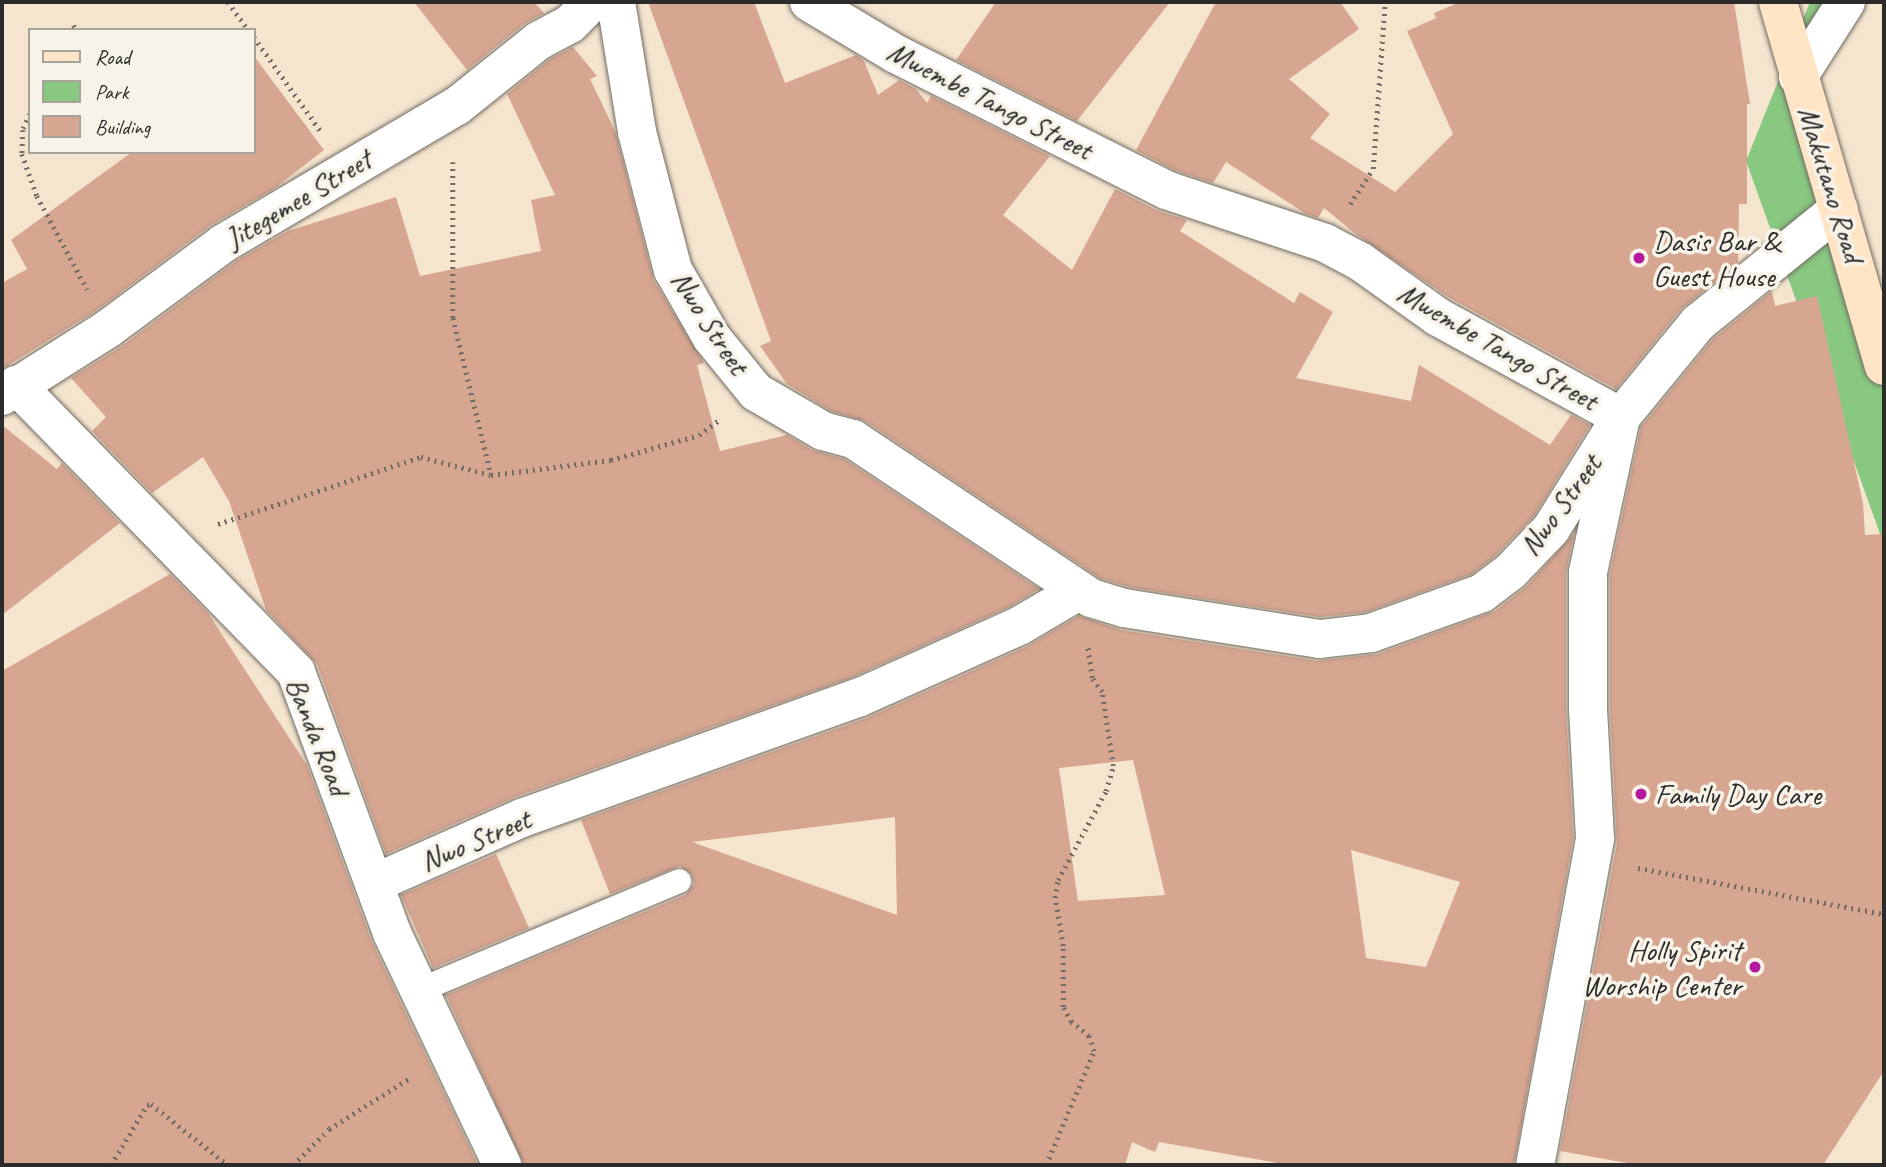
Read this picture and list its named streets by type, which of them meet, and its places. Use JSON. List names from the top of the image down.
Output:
{
  "streets": {
    "street": [
      "Mwembe Tango Street",
      "Makutano Road",
      "Jitegemee Street",
      "Nwo Street",
      "Banda Road"
    ]
  },
  "crossings": [
    ["Mwembe Tango Street", "Nwo Street"],
    ["Makutano Road", "Nwo Street"],
    ["Jitegemee Street", "Banda Road"],
    ["Nwo Street", "Banda Road"]
  ],
  "places": ["Dasis Bar & Guest House", "Family Day Care", "Holly Spirit Worship Center"],
  "legend": ["Road", "Park", "Building"]
}
